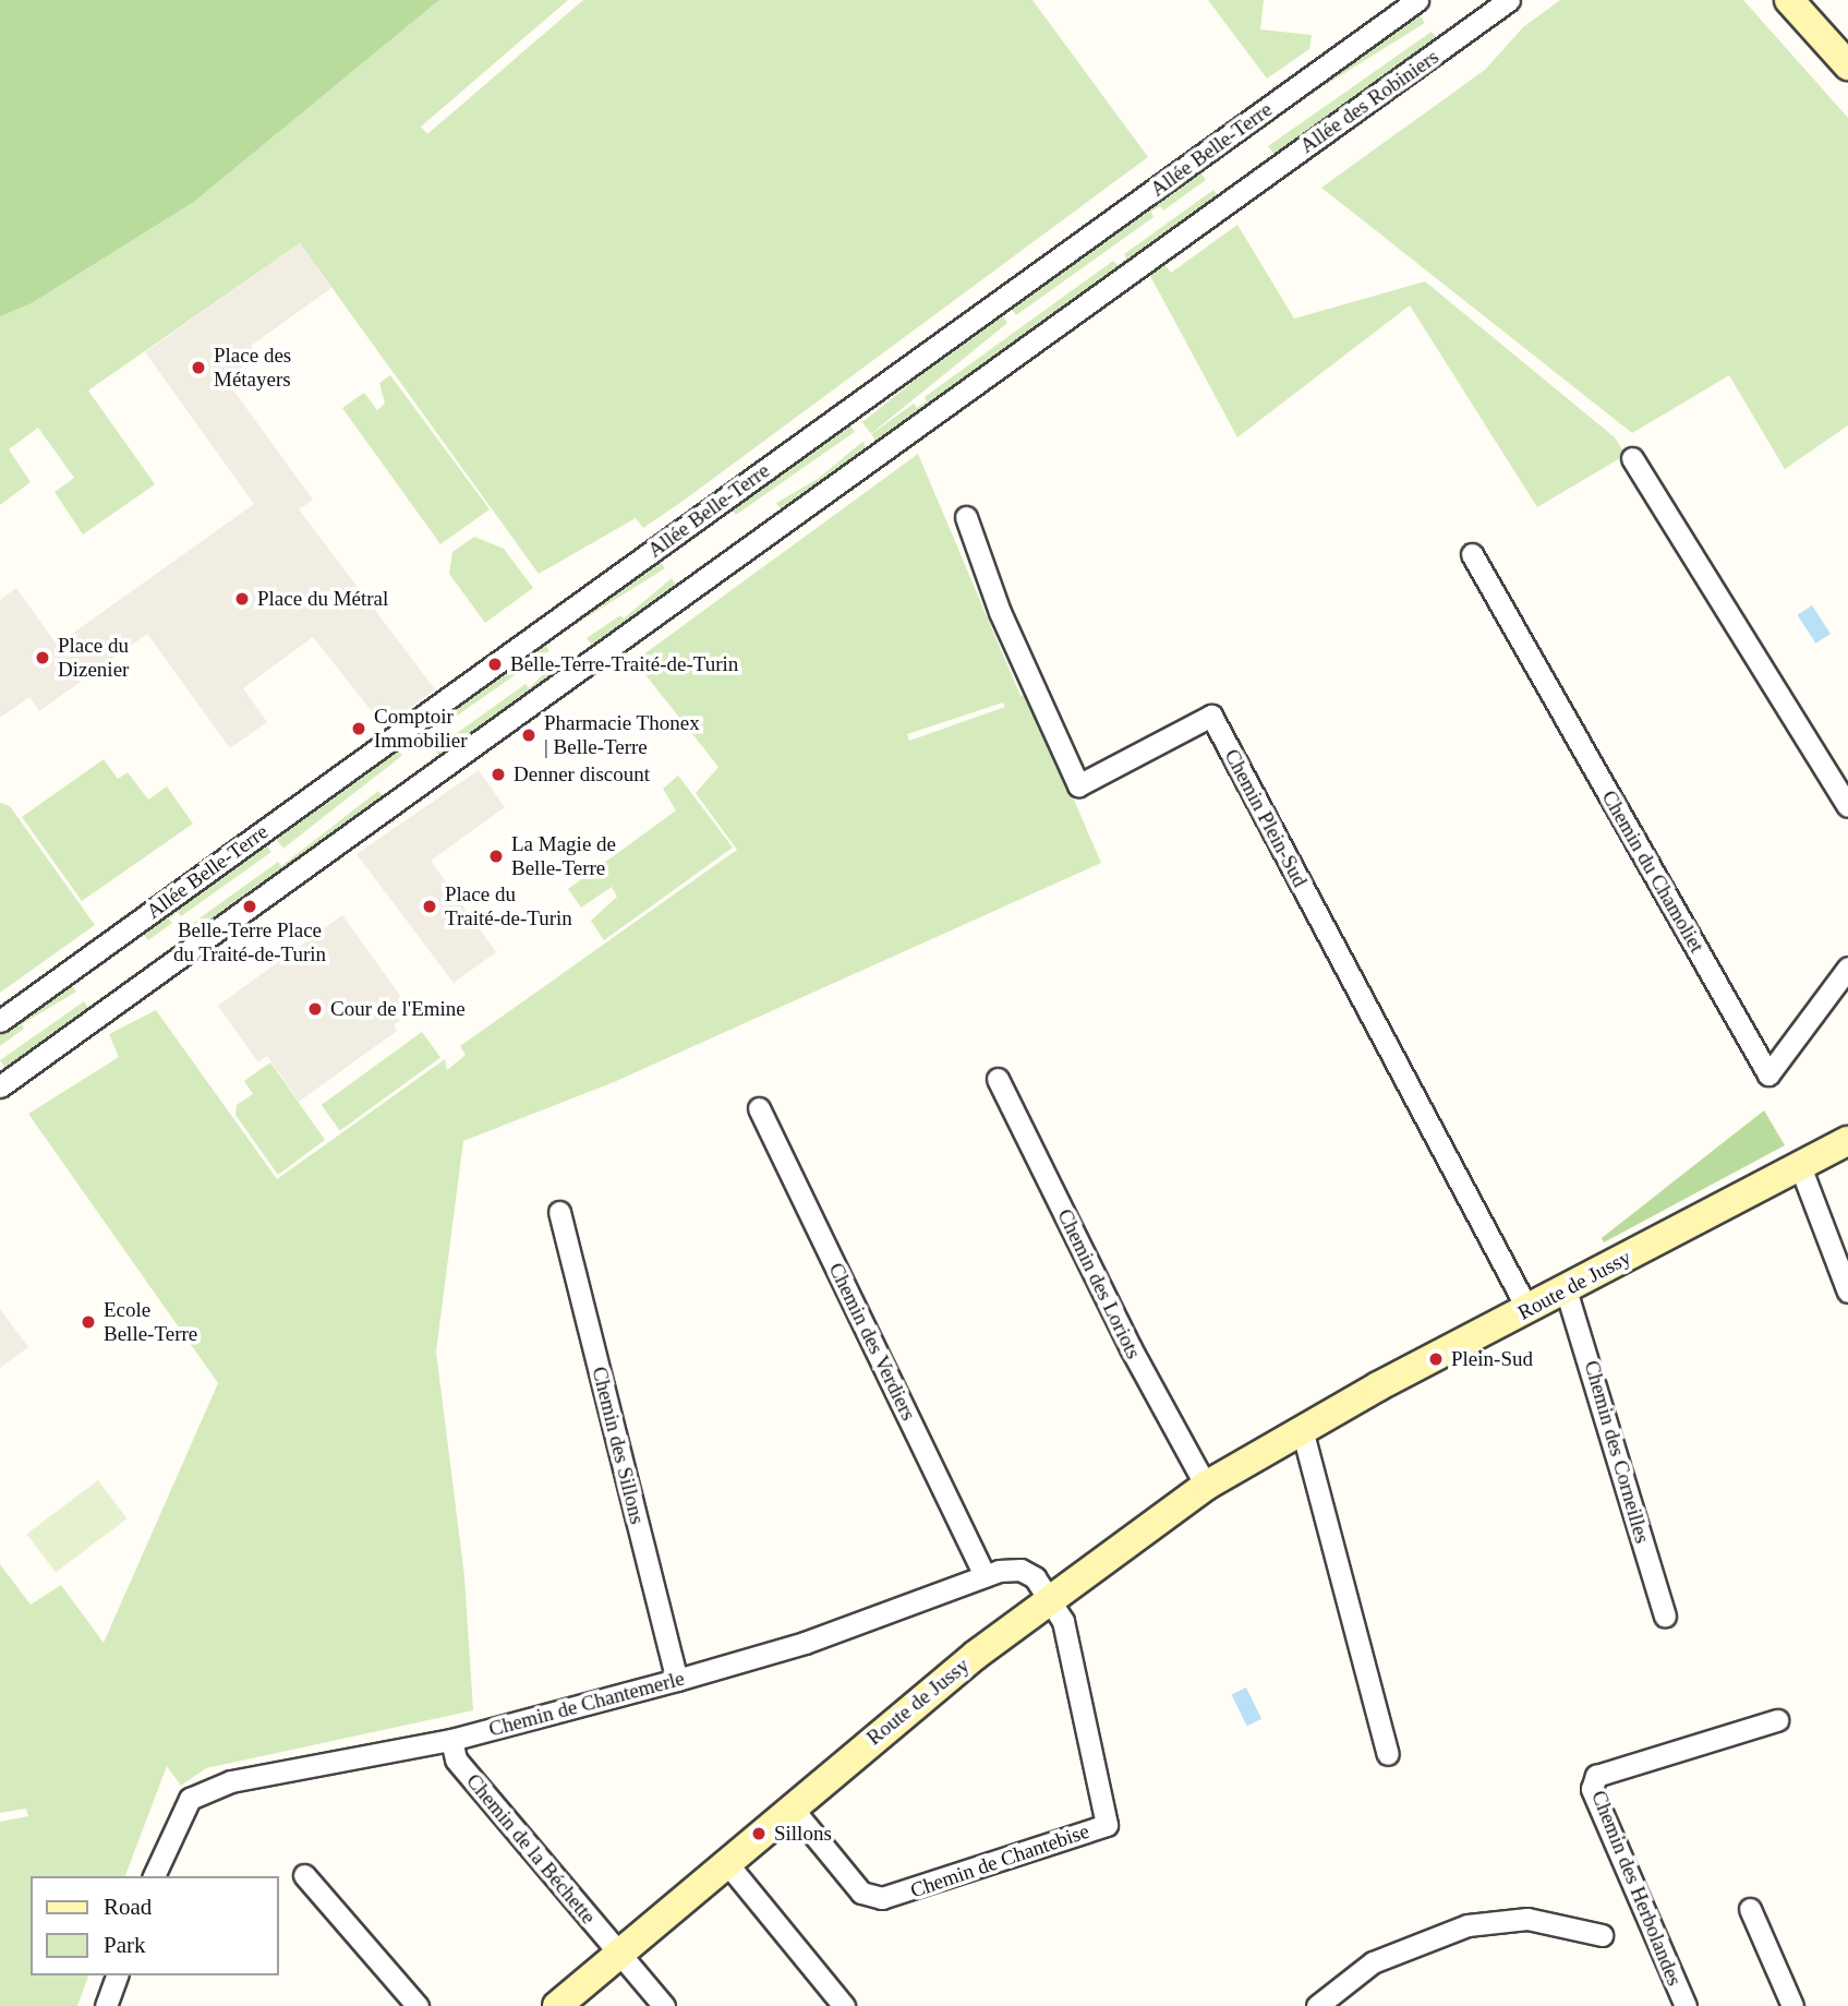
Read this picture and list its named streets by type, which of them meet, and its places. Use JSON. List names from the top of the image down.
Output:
{
  "streets": {
    "main road": ["Route de Jussy"],
    "street": [
      "Allée des Robiniers",
      "Allée Belle-Terre",
      "Chemin Plein-Sud",
      "Chemin du Chamoliet",
      "Chemin des Loriots",
      "Chemin des Verdiers",
      "Chemin des Sillons",
      "Chemin des Corneilles",
      "Chemin de Chantemerle",
      "Chemin de la Béchette",
      "Chemin de Chantebise",
      "Chemin des Herbolandes"
    ]
  },
  "crossings": [
    ["Chemin Plein-Sud", "Route de Jussy"],
    ["Chemin des Loriots", "Route de Jussy"],
    ["Route de Jussy", "Chemin des Corneilles"],
    ["Route de Jussy", "Chemin de Chantemerle"],
    ["Route de Jussy", "Chemin de la Béchette"],
    ["Route de Jussy", "Chemin de Chantebise"],
    ["Chemin des Verdiers", "Chemin de Chantemerle"],
    ["Chemin des Sillons", "Chemin de Chantemerle"],
    ["Chemin de Chantemerle", "Chemin de la Béchette"],
    ["Chemin de Chantemerle", "Chemin de Chantebise"]
  ],
  "places": [
    "Place des Métayers",
    "Place du Métral",
    "Place du Dizenier",
    "Belle-Terre-Traité-de-Turin",
    "Comptoir Immobilier",
    "Pharmacie Thonex | Belle-Terre",
    "Denner discount",
    "La Magie de Belle-Terre",
    "Belle-Terre Place du Traité-de-Turin",
    "Place du Traité-de-Turin",
    "Cour de l'Emine",
    "Ecole Belle-Terre",
    "Plein-Sud",
    "Sillons"
  ],
  "legend": ["Road", "Park"]
}
